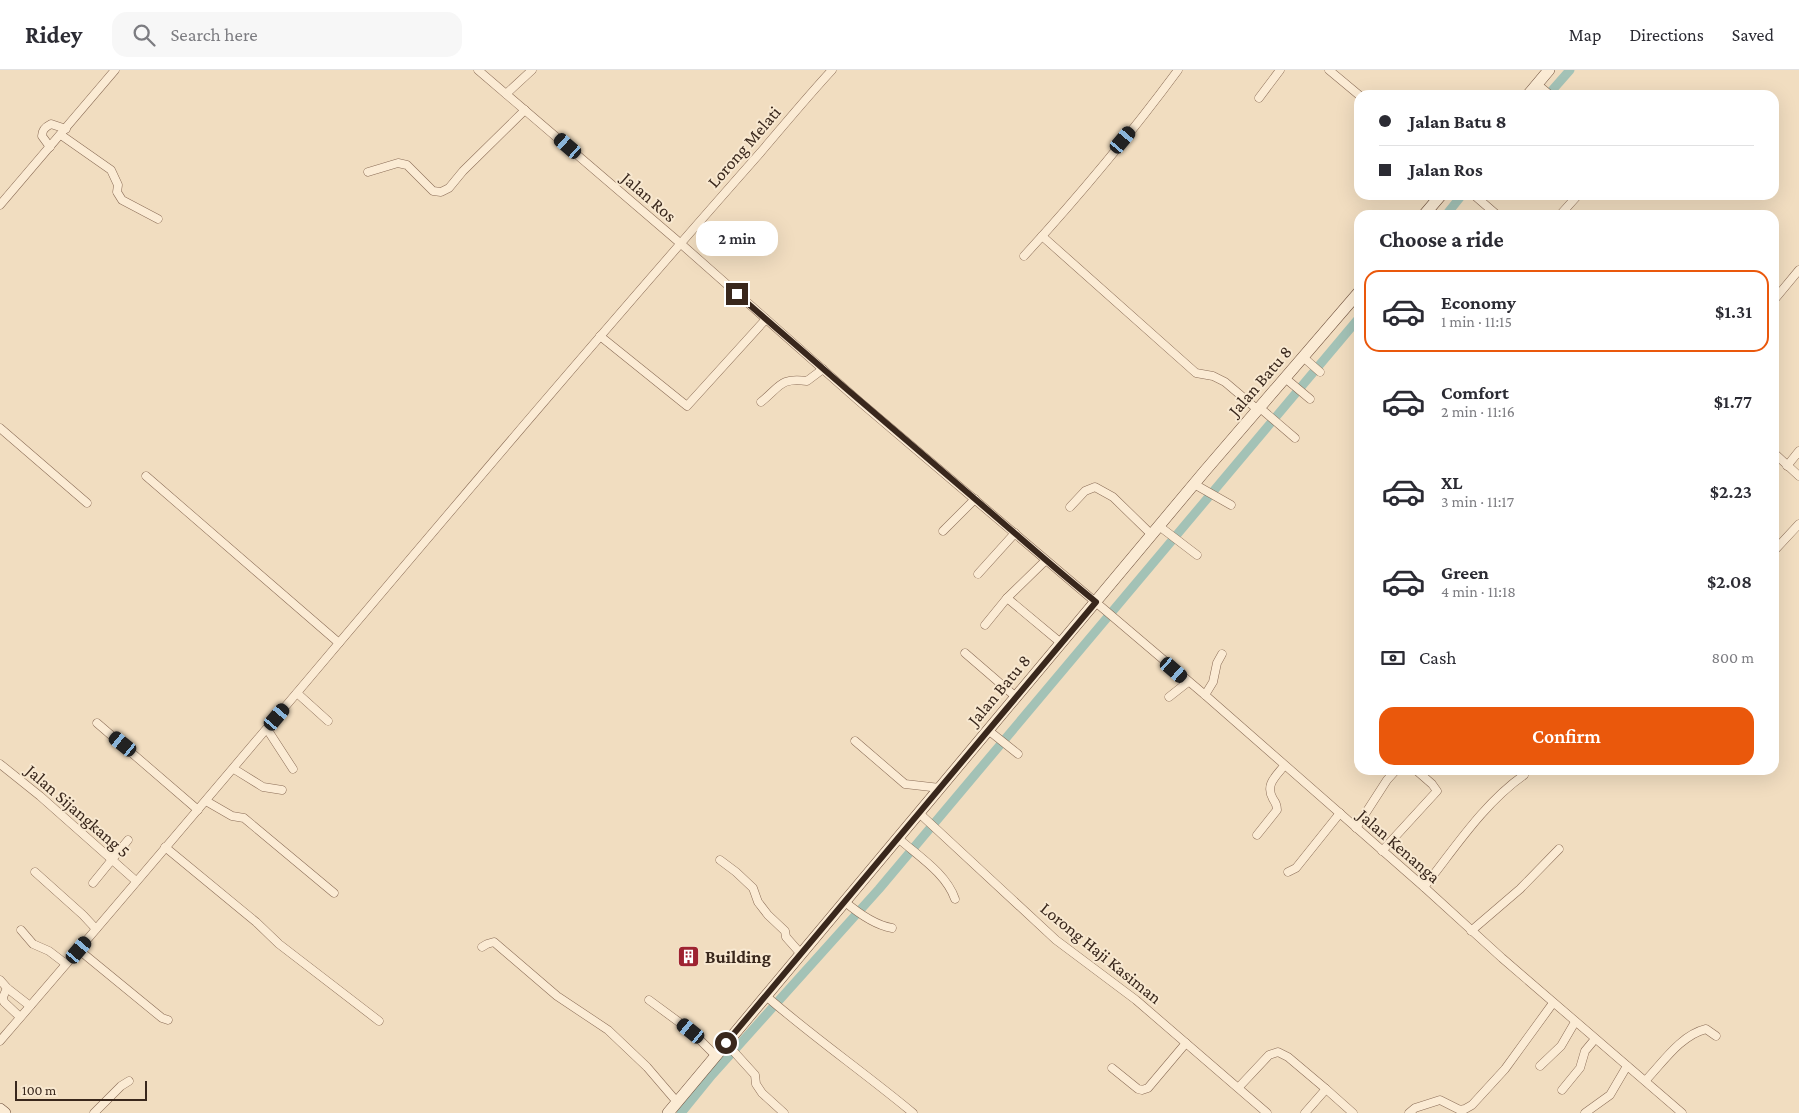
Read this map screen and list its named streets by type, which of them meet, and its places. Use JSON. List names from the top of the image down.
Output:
{
  "streets": {
    "street": [
      "Lorong Melati",
      "Jalan Ros",
      "Jalan Batu 8",
      "Jalan Sijangkang 5",
      "Jalan Kenanga",
      "Lorong Haji Kasiman"
    ]
  },
  "crossings": [
    ["Lorong Melati", "Jalan Ros"],
    ["Lorong Melati", "Jalan Sijangkang 5"],
    ["Jalan Ros", "Jalan Batu 8"],
    ["Jalan Ros", "Jalan Kenanga"],
    ["Jalan Batu 8", "Jalan Kenanga"],
    ["Jalan Batu 8", "Lorong Haji Kasiman"]
  ],
  "places": {
    "building": ["Building"]
  },
  "scale_bar": "100 m",
  "page": {
    "header": "Ridey",
    "search": "Search here",
    "nav": ["Map", "Directions", "Saved"],
    "banner": ["Jalan Batu 8", "Jalan Ros"],
    "heading": "Choose a ride",
    "bubble": "2 min",
    "list": [
      {
        "name": "Economy",
        "note": "1 min · 11:15",
        "value": "$1.31"
      },
      {
        "name": "Comfort",
        "note": "2 min · 11:16",
        "value": "$1.77"
      },
      {
        "name": "XL",
        "note": "3 min · 11:17",
        "value": "$2.23"
      },
      {
        "name": "Green",
        "note": "4 min · 11:18",
        "value": "$2.08"
      }
    ],
    "pay": ["Cash", "800 m"],
    "buttons": "Confirm",
    "scale": "100 m"
  }
}
